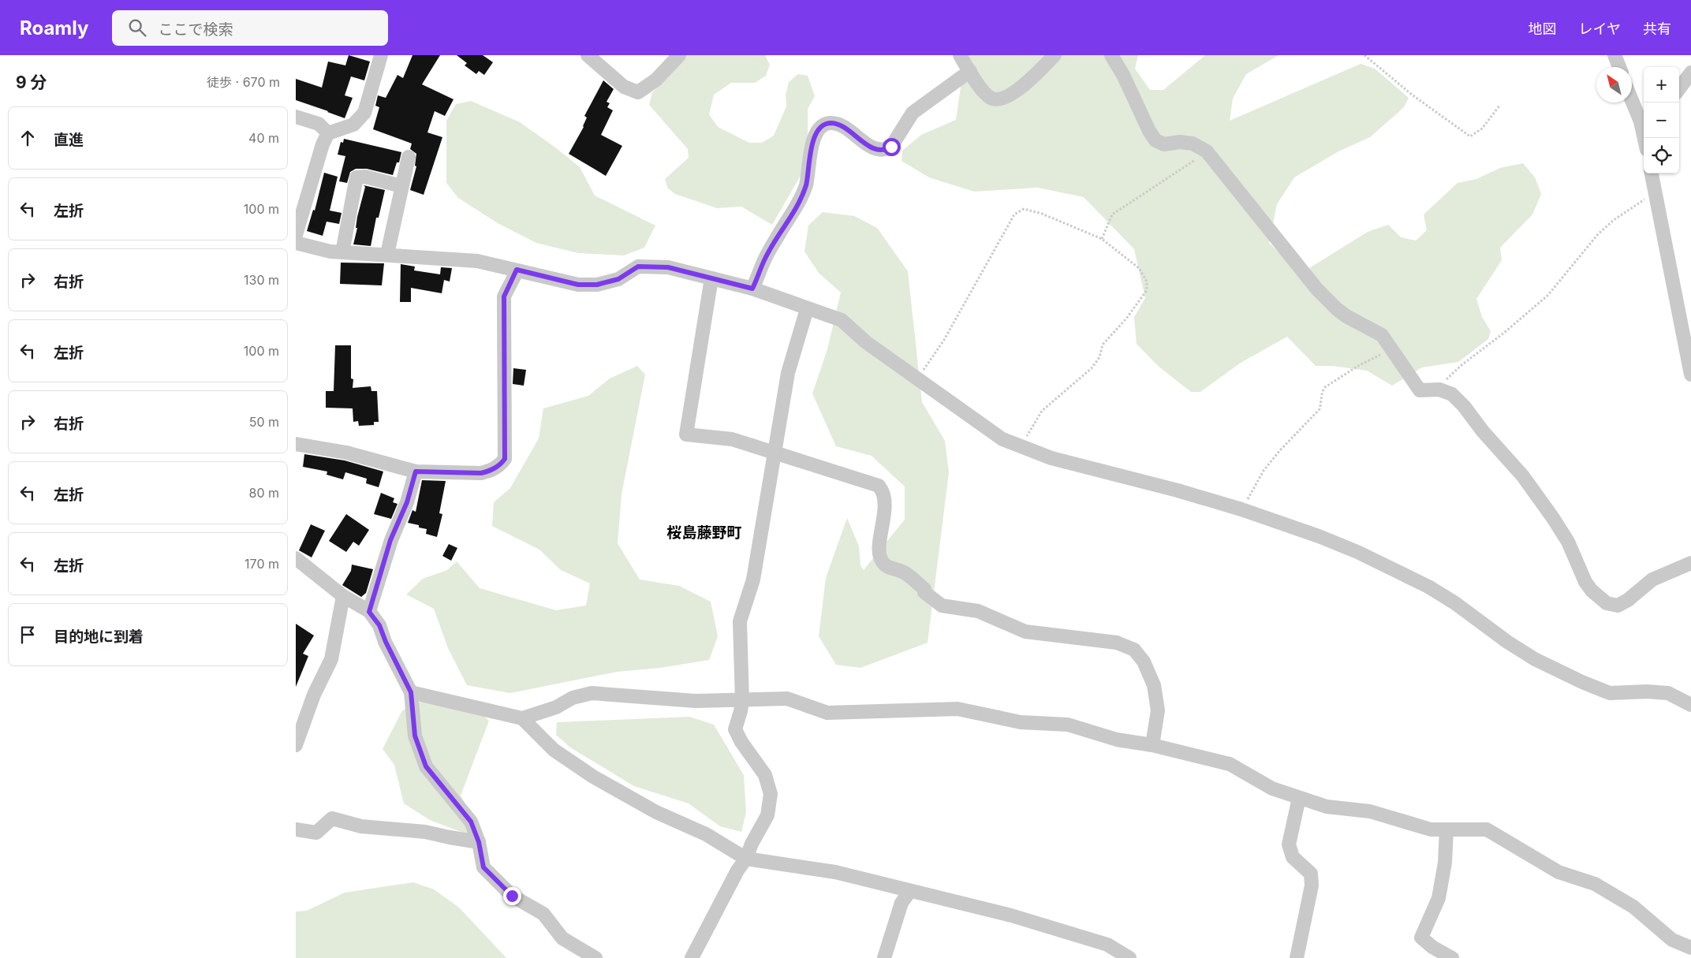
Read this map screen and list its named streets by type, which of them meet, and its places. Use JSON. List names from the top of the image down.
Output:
{
  "districts": ["桜島藤野町"],
  "north": "top left",
  "page": {
    "header": "Roamly",
    "search": "ここで検索",
    "nav": ["地図", "レイヤ", "共有"],
    "heading": ["9 分", "徒歩 · 670 m"],
    "map_buttons": ["+", "−"],
    "list": [
      ["直進", "40 m"],
      ["左折", "100 m"],
      ["右折", "130 m"],
      ["左折", "100 m"],
      ["右折", "50 m"],
      ["左折", "80 m"],
      ["左折", "170 m"],
      "目的地に到着"
    ]
  }
}
